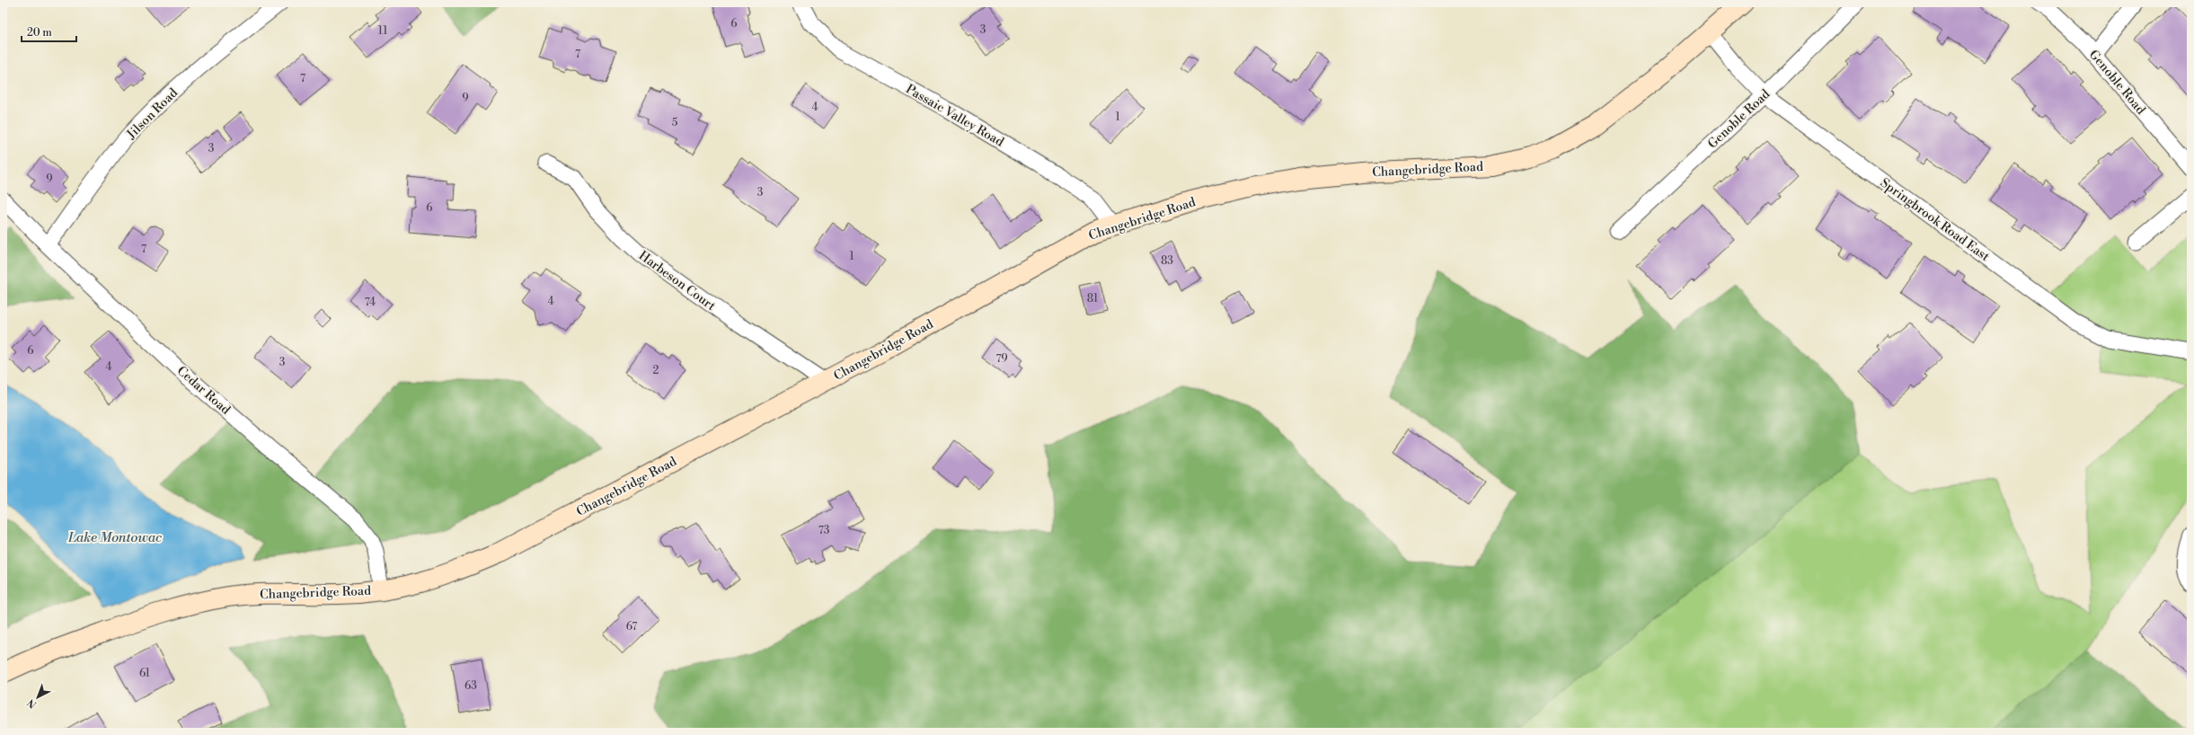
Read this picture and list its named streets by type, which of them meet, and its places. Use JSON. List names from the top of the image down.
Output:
{
  "streets": {
    "main road": ["Changebridge Road"],
    "street": [
      "Genoble Road",
      "Jilson Road",
      "Passaic Valley Road",
      "Springbrook Road East",
      "Harbeson Court",
      "Cedar Road"
    ]
  },
  "crossings": [
    ["Genoble Road", "Springbrook Road East"],
    ["Jilson Road", "Cedar Road"],
    ["Passaic Valley Road", "Changebridge Road"],
    ["Changebridge Road", "Springbrook Road East"],
    ["Changebridge Road", "Harbeson Court"],
    ["Changebridge Road", "Cedar Road"]
  ],
  "water": ["Lake Montowac"],
  "house_numbers": [
    "6",
    "3",
    "11",
    "7",
    "7",
    "9",
    "4",
    "1",
    "5",
    "3",
    "9",
    "3",
    "6",
    "7",
    "1",
    "83",
    "81",
    "4",
    "74",
    "6",
    "79",
    "3",
    "4",
    "2",
    "73",
    "67",
    "61",
    "63"
  ],
  "scale_bar": "20 m",
  "north": "bottom left"
}
